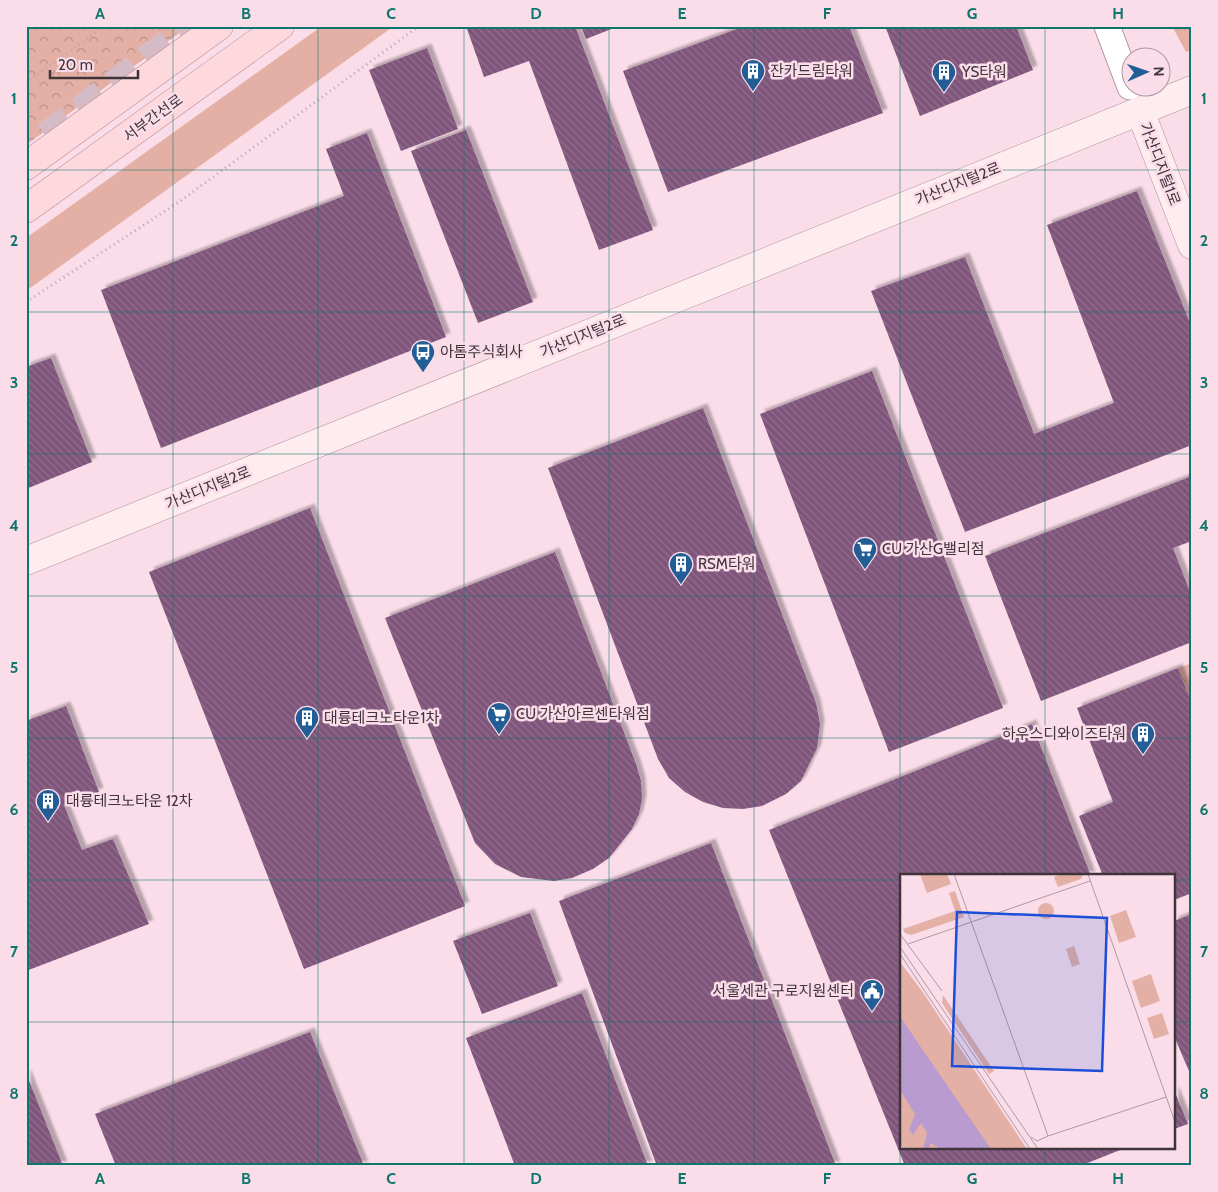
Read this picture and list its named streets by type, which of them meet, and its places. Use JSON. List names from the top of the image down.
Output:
{
  "streets": {
    "main road": ["서부간선로"],
    "street": ["가산디지털1로", "가산디지털2로"]
  },
  "places": {
    "building": [
      "잔카드림타워",
      "YS타워",
      "RSM타워",
      "대륭테크노타운1차",
      "하우스디와이즈타워",
      "대륭테크노타운 12차"
    ],
    "bus stop": ["아톰주식회사"],
    "supermarket": ["CU 가산G밸리점", "CU 가산아르센타워점"],
    "public building": ["서울세관 구로지원센터"]
  },
  "scale_bar": "20 m",
  "north": "right",
  "grid": {
    "columns": [
      "A",
      "B",
      "C",
      "D",
      "E",
      "F",
      "G",
      "H"
    ],
    "rows": [
      "1",
      "2",
      "3",
      "4",
      "5",
      "6",
      "7",
      "8"
    ]
  }
}
